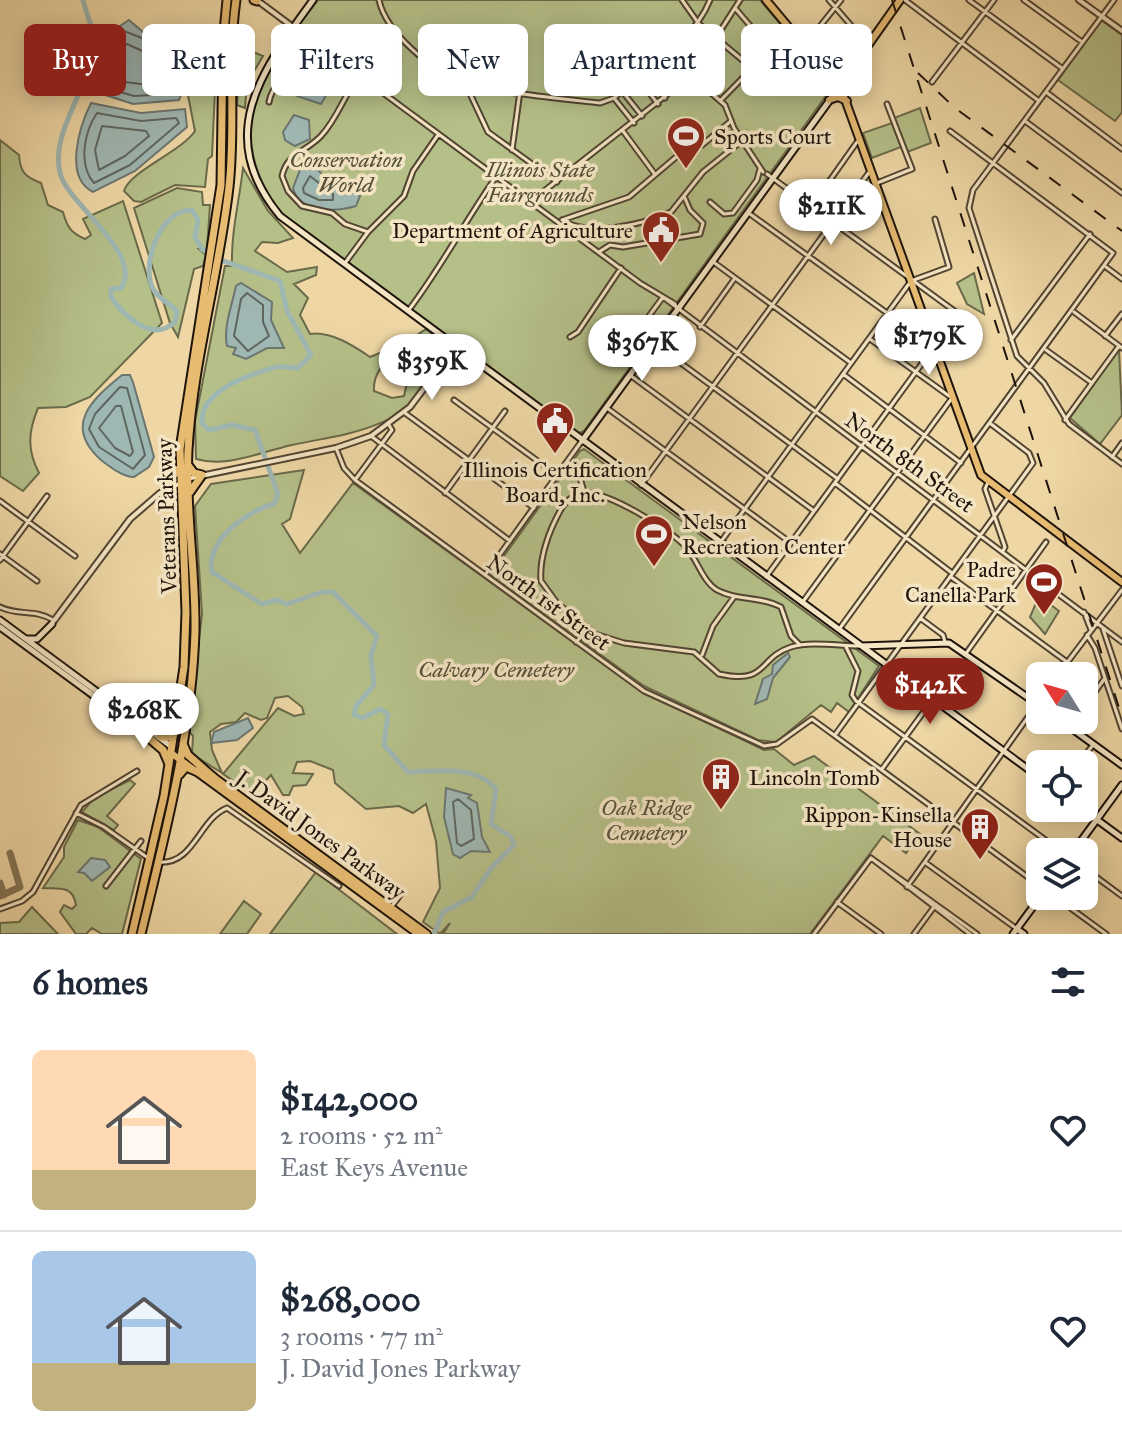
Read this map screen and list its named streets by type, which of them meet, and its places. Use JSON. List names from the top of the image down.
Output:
{
  "streets": {
    "highway": ["Veterans Parkway"],
    "main road": ["J. David Jones Parkway"],
    "street": ["North 8th Street", "North 1st Street"]
  },
  "crossings": [
    ["Veterans Parkway", "J. David Jones Parkway"]
  ],
  "parks": [
    "Conservation World",
    "Illinois State Fairgrounds",
    "Calvary Cemetery",
    "Oak Ridge Cemetery"
  ],
  "places": {
    "sports": ["Sports Court", "Nelson Recreation Center", "Padre Canella Park"],
    "public building": ["Department of Agriculture", "Illinois Certification Board, Inc."],
    "building": ["Lincoln Tomb", "Rippon-Kinsella House"]
  },
  "north": "top left",
  "page": {
    "chip": [
      "Buy",
      "Rent",
      "Filters",
      "New",
      "Apartment",
      "House"
    ],
    "price": [
      "$211K",
      "$179K",
      "$367K",
      "$359K",
      "$142K",
      "$268K"
    ],
    "heading": "6 homes",
    "list": [
      {
        "name": "$142,000",
        "note": "2 rooms · 52 m² · East Keys Avenue"
      },
      {
        "name": "$268,000",
        "note": "3 rooms · 77 m² · J. David Jones Parkway"
      }
    ]
  }
}
